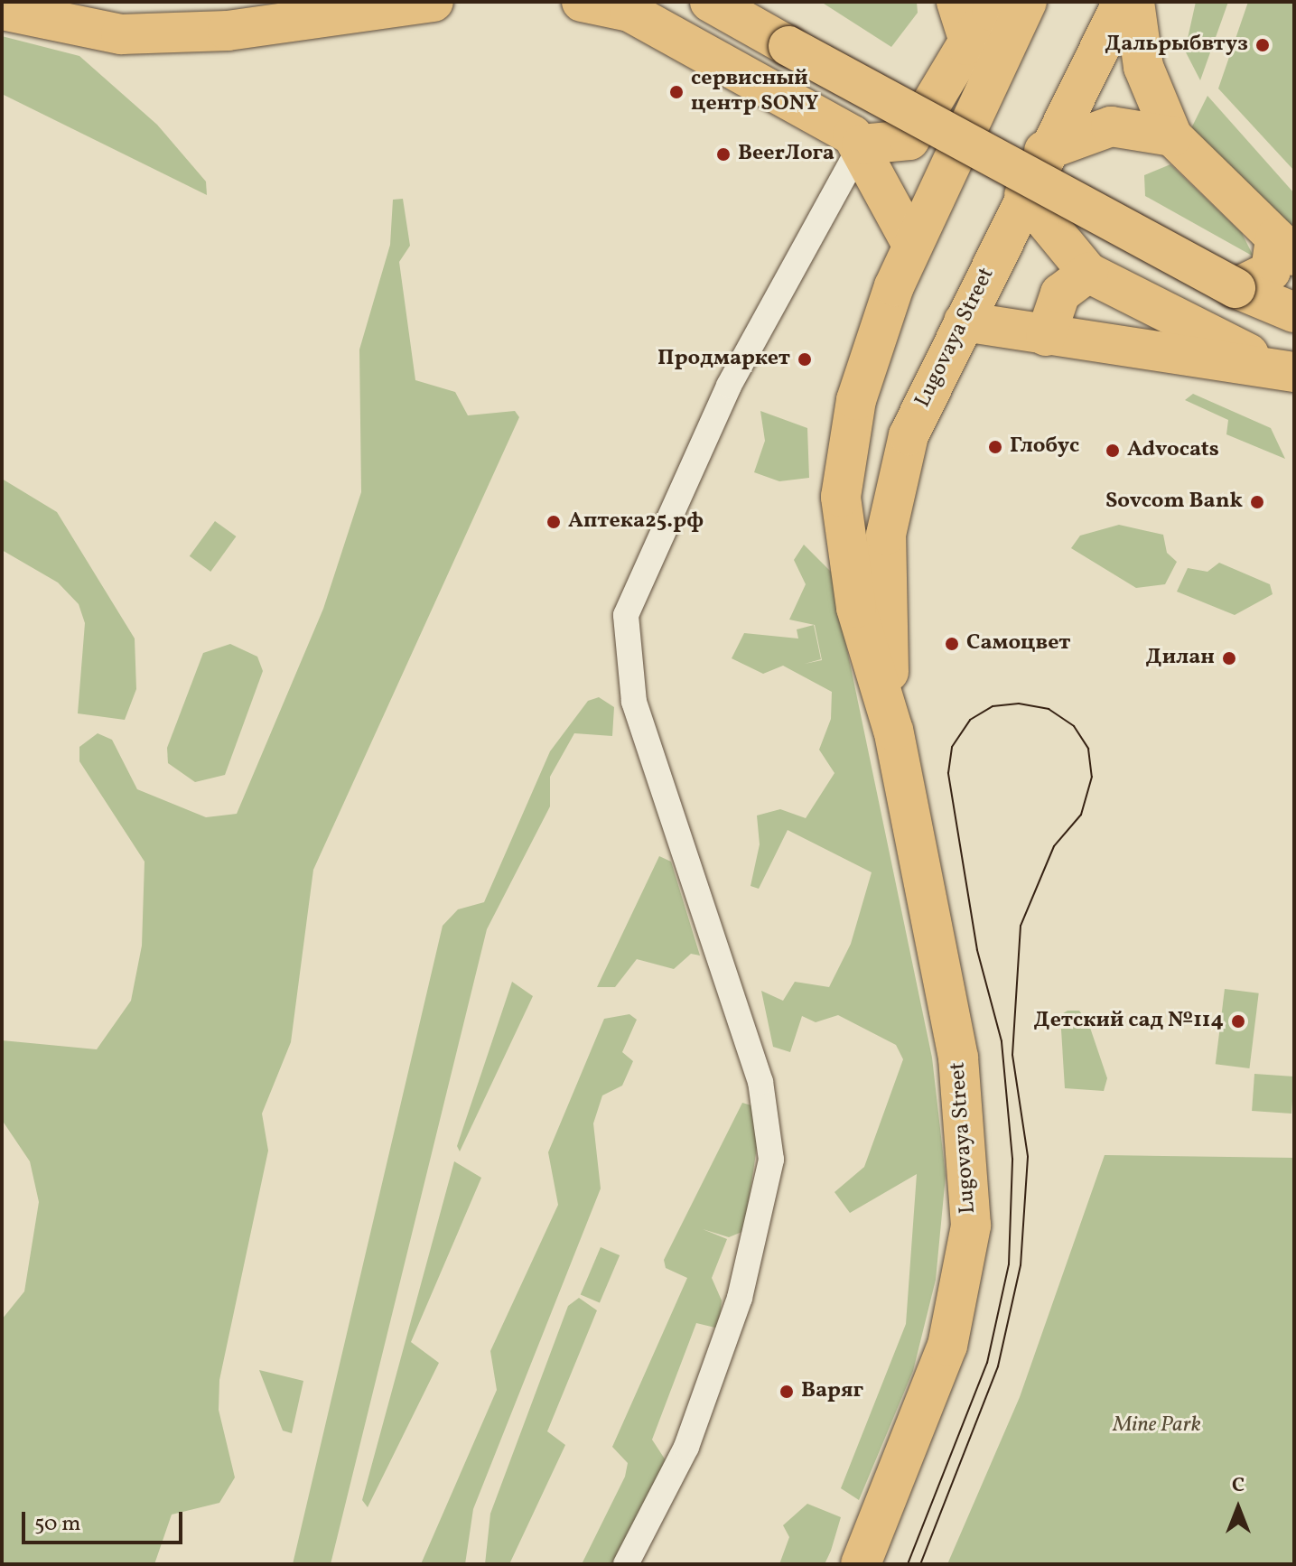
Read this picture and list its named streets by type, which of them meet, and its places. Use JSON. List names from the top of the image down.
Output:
{
  "streets": {
    "main road": ["Lugovaya Street"]
  },
  "parks": ["Mine Park"],
  "places": [
    "Дальрыбвтуз",
    "сервисный центр SONY",
    "BeerЛога",
    "Продмаркет",
    "Глобус",
    "Advocats",
    "Sovcom Bank",
    "Аптека25.рф",
    "Самоцвет",
    "Дилан",
    "Детский сад №114",
    "Варяг"
  ],
  "scale_bar": "50 m",
  "north": "top"
}
